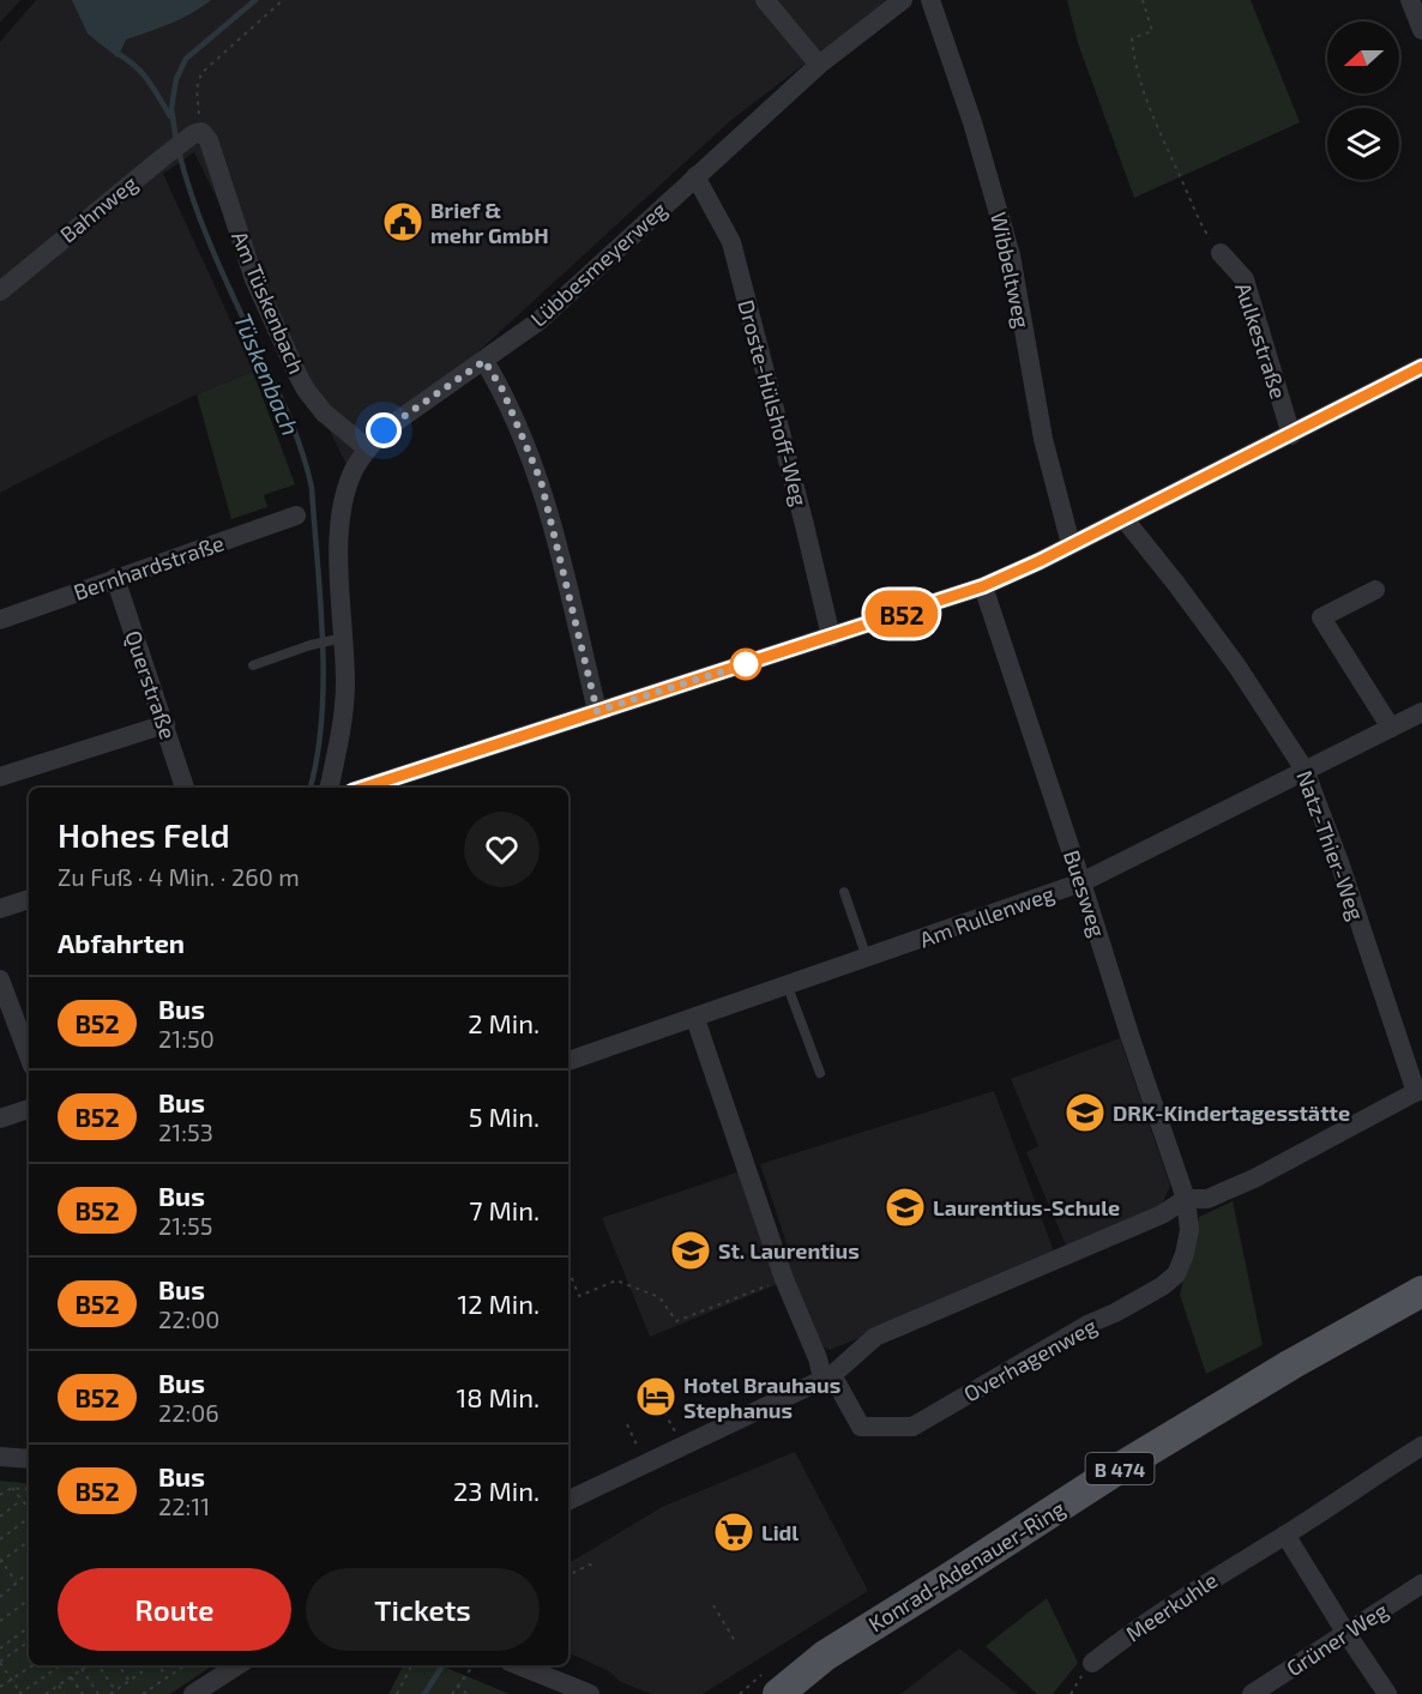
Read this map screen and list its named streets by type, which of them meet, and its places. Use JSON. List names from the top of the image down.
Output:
{
  "streets": {
    "main road": ["B 474", "Konrad-Adenauer-Ring"],
    "street": [
      "Bahnweg",
      "Lübbesmeyerweg",
      "Wibbeltweg",
      "Am Tüskenbach",
      "Aulkestraße",
      "Droste-Hülshoff-Weg",
      "Bernhardstraße",
      "Querstraße",
      "Natz-Thier-Weg",
      "Buesweg",
      "Am Rullenweg",
      "Overhagenweg",
      "Meerkuhle",
      "Grüner Weg"
    ]
  },
  "crossings": [
    ["Bahnweg", "Am Tüskenbach"],
    ["Lübbesmeyerweg", "Am Tüskenbach"],
    ["Lübbesmeyerweg", "Droste-Hülshoff-Weg"],
    ["Bernhardstraße", "Querstraße"],
    ["Natz-Thier-Weg", "Am Rullenweg"],
    ["Buesweg", "Am Rullenweg"],
    ["Buesweg", "Overhagenweg"]
  ],
  "water": ["Tüskenbach"],
  "places": {
    "public building": ["Brief & mehr GmbH"],
    "school or university": ["DRK-Kindertagesstätte", "Laurentius-Schule", "St. Laurentius"],
    "hotel": ["Hotel Brauhaus Stephanus"],
    "supermarket": ["Lidl"]
  },
  "lines": ["bus line B52"],
  "north": "left",
  "page": {
    "on_map": "B52",
    "heading": [
      ["Hohes Feld", "Zu Fuß · 4 Min. · 260 m"],
      "Abfahrten"
    ],
    "list": [
      {
        "mark": "B52",
        "name": "Bus",
        "note": "21:50",
        "value": "2 Min."
      },
      {
        "mark": "B52",
        "name": "Bus",
        "note": "21:53",
        "value": "5 Min."
      },
      {
        "mark": "B52",
        "name": "Bus",
        "note": "21:55",
        "value": "7 Min."
      },
      {
        "mark": "B52",
        "name": "Bus",
        "note": "22:00",
        "value": "12 Min."
      },
      {
        "mark": "B52",
        "name": "Bus",
        "note": "22:06",
        "value": "18 Min."
      },
      {
        "mark": "B52",
        "name": "Bus",
        "note": "22:11",
        "value": "23 Min."
      }
    ],
    "buttons": ["Route", "Tickets"]
  }
}
